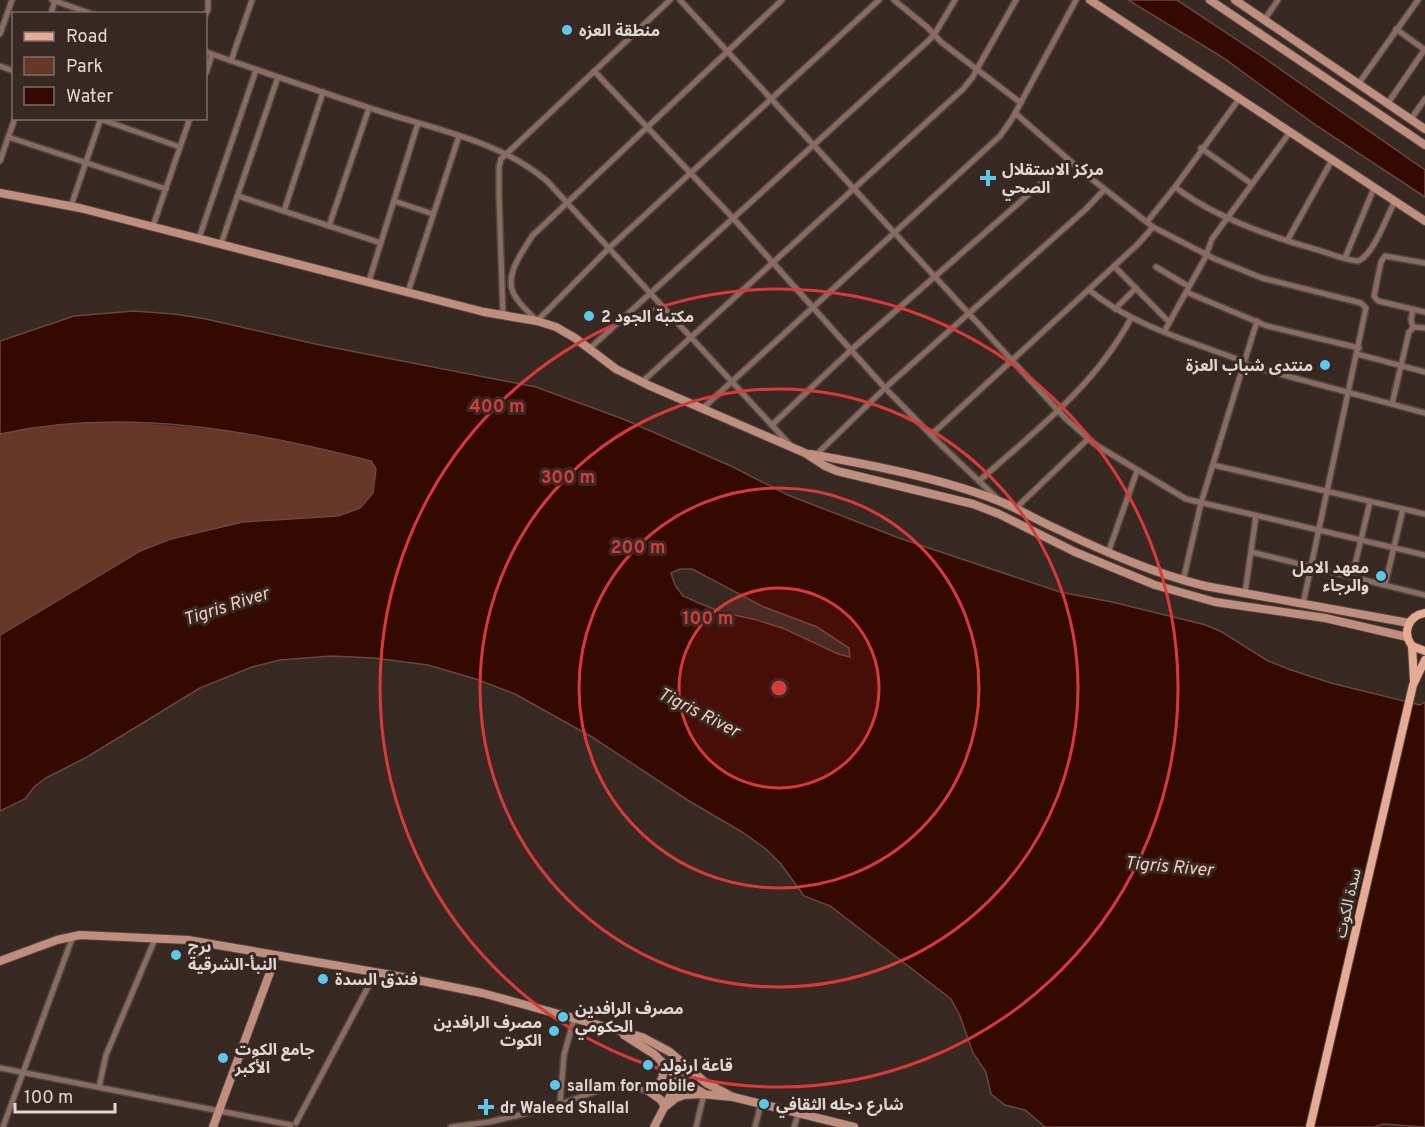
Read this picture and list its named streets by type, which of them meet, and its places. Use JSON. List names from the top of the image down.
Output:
{
  "streets": {
    "main road": ["سدة الكوت"]
  },
  "water": ["Tigris River"],
  "places": {
    "other": [
      "منطقة العزه",
      "مكتبة الجود 2",
      "منتدى شباب العزة",
      "معهد الامل والرجاء",
      "برج النبأ-الشرقية",
      "فندق السدة",
      "مصرف الرافدين الحكومي",
      "مصرف الرافدين الكوت",
      "جامع الكوت الأكبر",
      "قاعة ارنولد",
      "sallam for mobile",
      "شارع دجله الثقافي"
    ],
    "health": ["مركز الاستقلال الصحي", "dr Waleed Shallal"]
  },
  "legend": ["Road", "Park", "Water"],
  "scale_bar": "100 m",
  "rings": [
    "400 m",
    "300 m",
    "200 m",
    "100 m"
  ]
}
